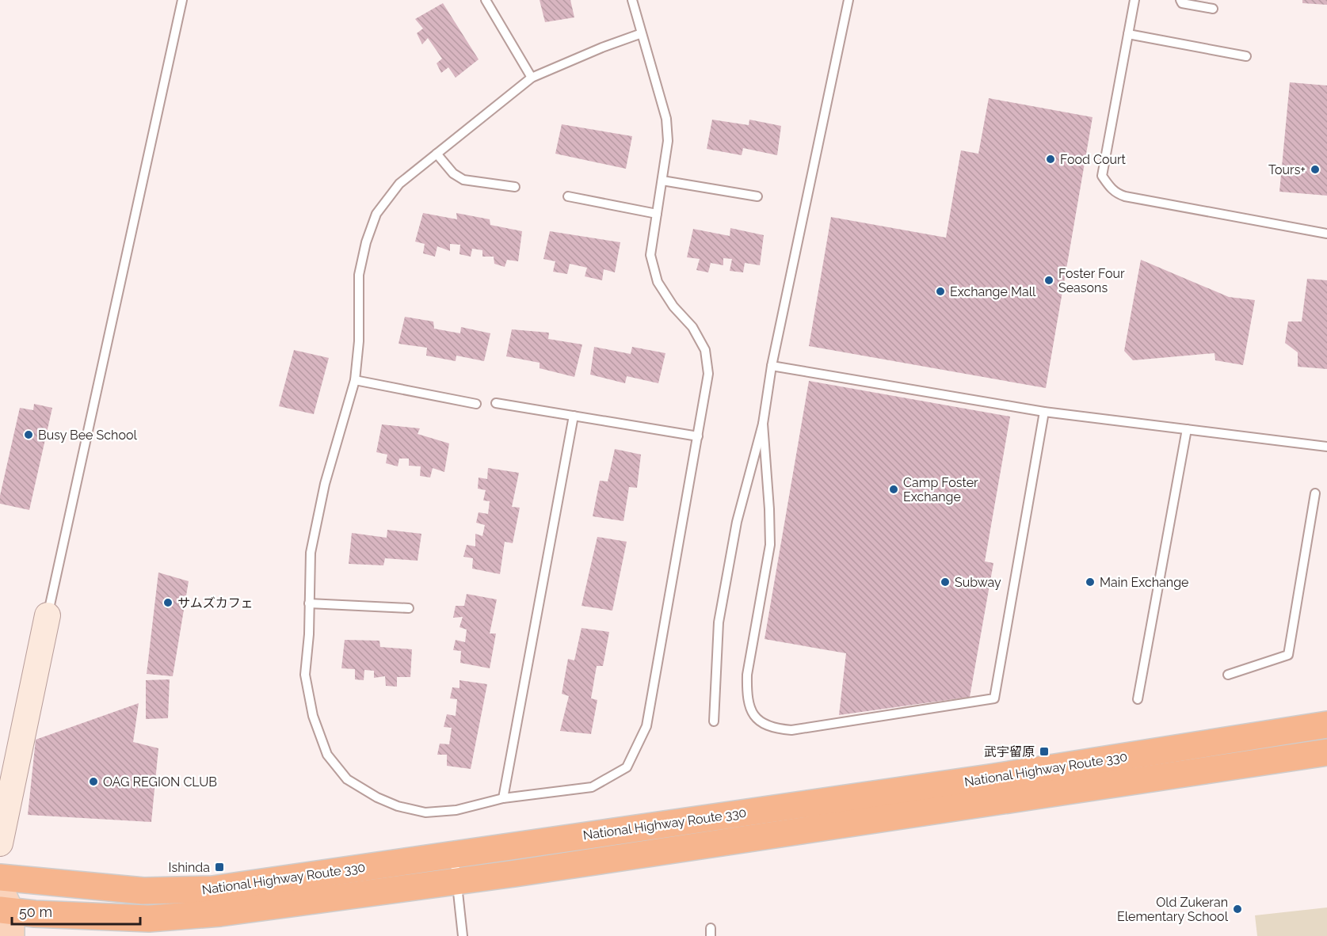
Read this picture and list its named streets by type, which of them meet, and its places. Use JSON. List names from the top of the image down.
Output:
{
  "streets": {
    "highway": ["National Highway Route 330"]
  },
  "places": {
    "other": [
      "Food Court",
      "Tours+",
      "Foster Four Seasons",
      "Exchange Mall",
      "Busy Bee School",
      "Camp Foster Exchange",
      "Subway",
      "Main Exchange",
      "サムズカフェ",
      "OAG REGION CLUB",
      "Old Zukeran Elementary School"
    ],
    "transit": ["武宇留原", "Ishinda"]
  },
  "scale_bar": "50 m"
}
